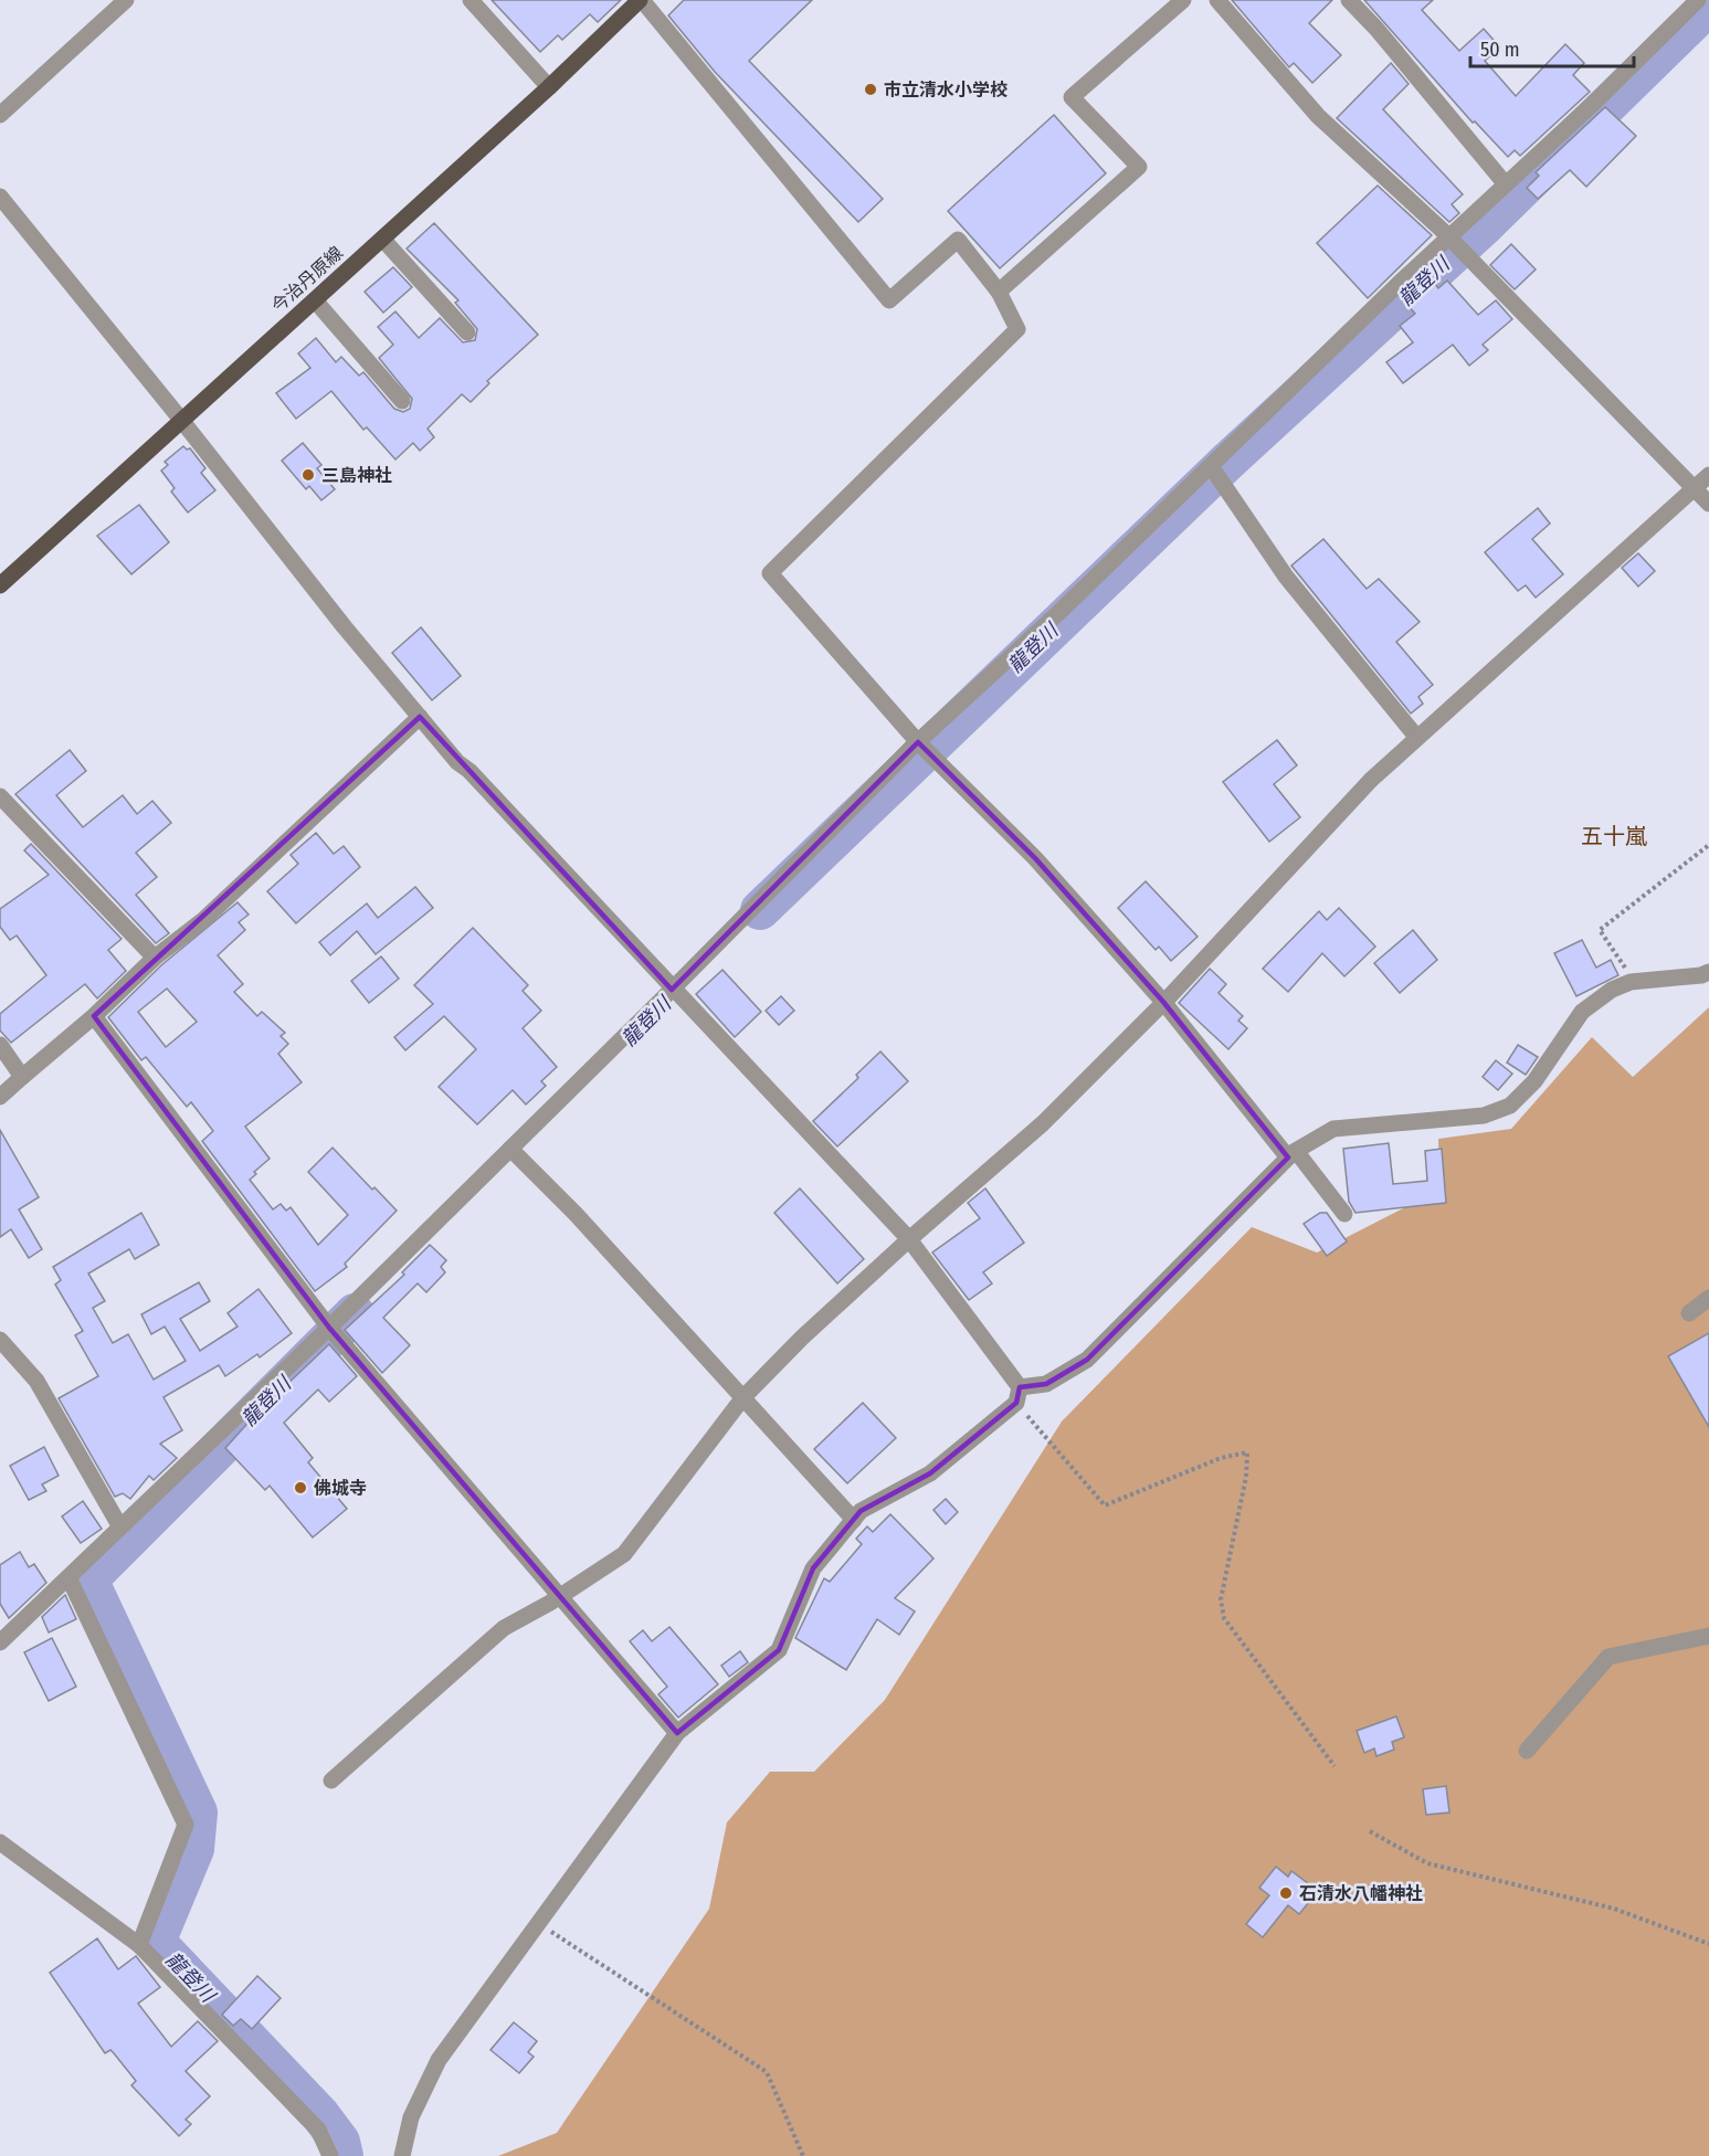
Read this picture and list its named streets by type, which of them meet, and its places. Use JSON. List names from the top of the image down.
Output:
{
  "streets": {
    "main road": ["今治丹原線"]
  },
  "districts": ["五十嵐"],
  "water": ["龍登川"],
  "places": [
    "市立清水小学校",
    "三島神社",
    "佛城寺",
    "石清水八幡神社"
  ],
  "scale_bar": "50 m"
}
